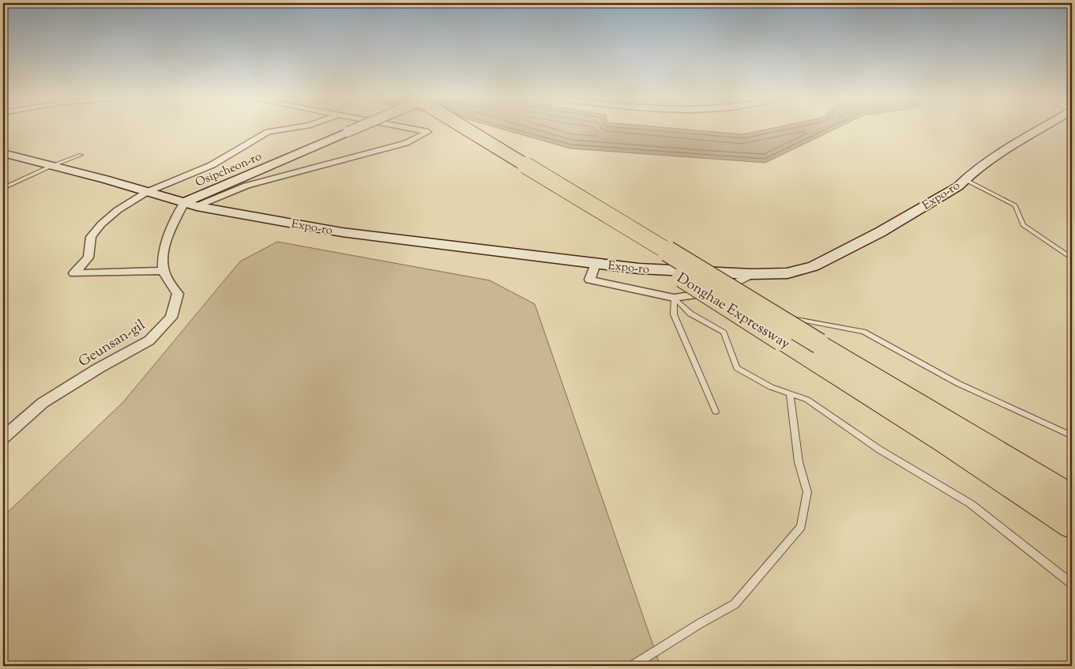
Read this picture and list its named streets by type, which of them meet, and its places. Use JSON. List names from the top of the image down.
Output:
{
  "streets": {
    "highway": ["Donghae Expressway"],
    "street": ["Osipcheon-ro", "Expo-ro", "Geunsan-gil"]
  },
  "crossings": [
    ["Osipcheon-ro", "Expo-ro"]
  ]
}
